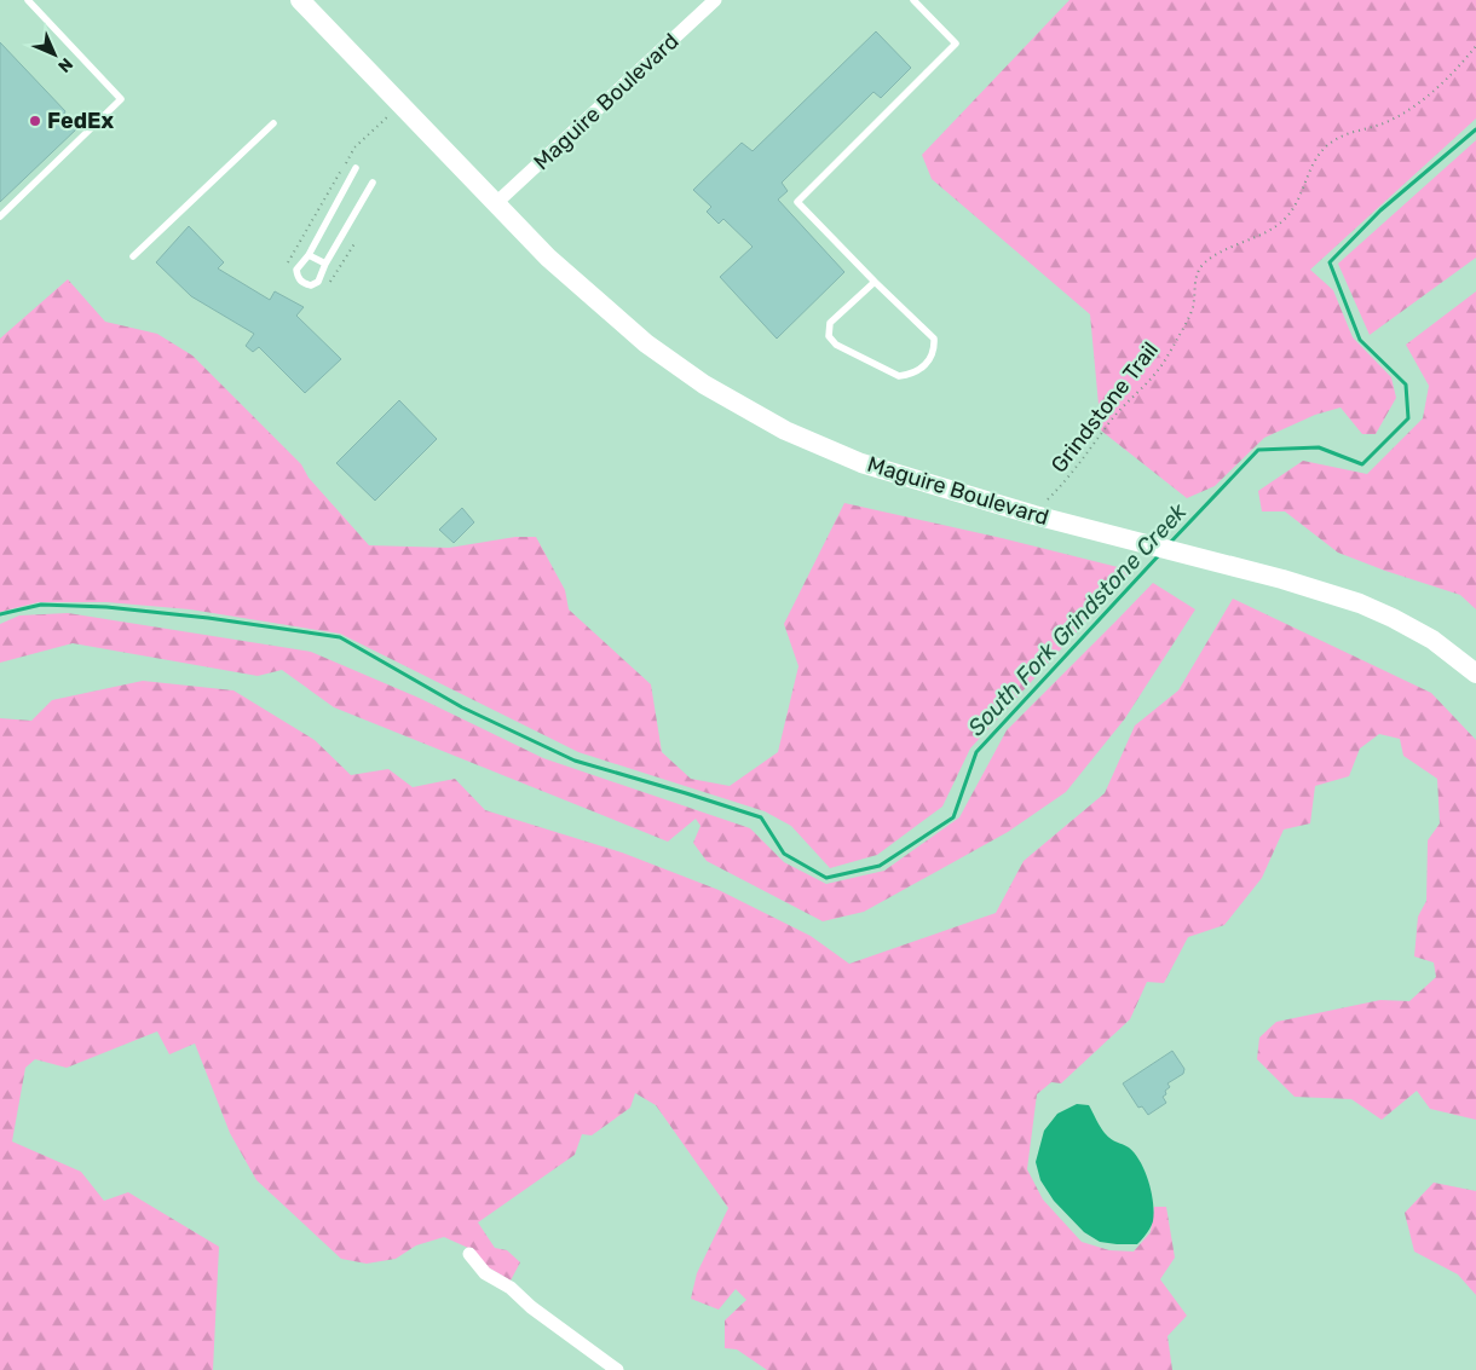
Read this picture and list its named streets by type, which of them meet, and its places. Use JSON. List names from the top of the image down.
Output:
{
  "streets": {
    "street": ["Maguire Boulevard"],
    "path": ["Grindstone Trail"]
  },
  "water": ["South Fork Grindstone Creek"],
  "places": ["FedEx"],
  "north": "bottom right"
}
